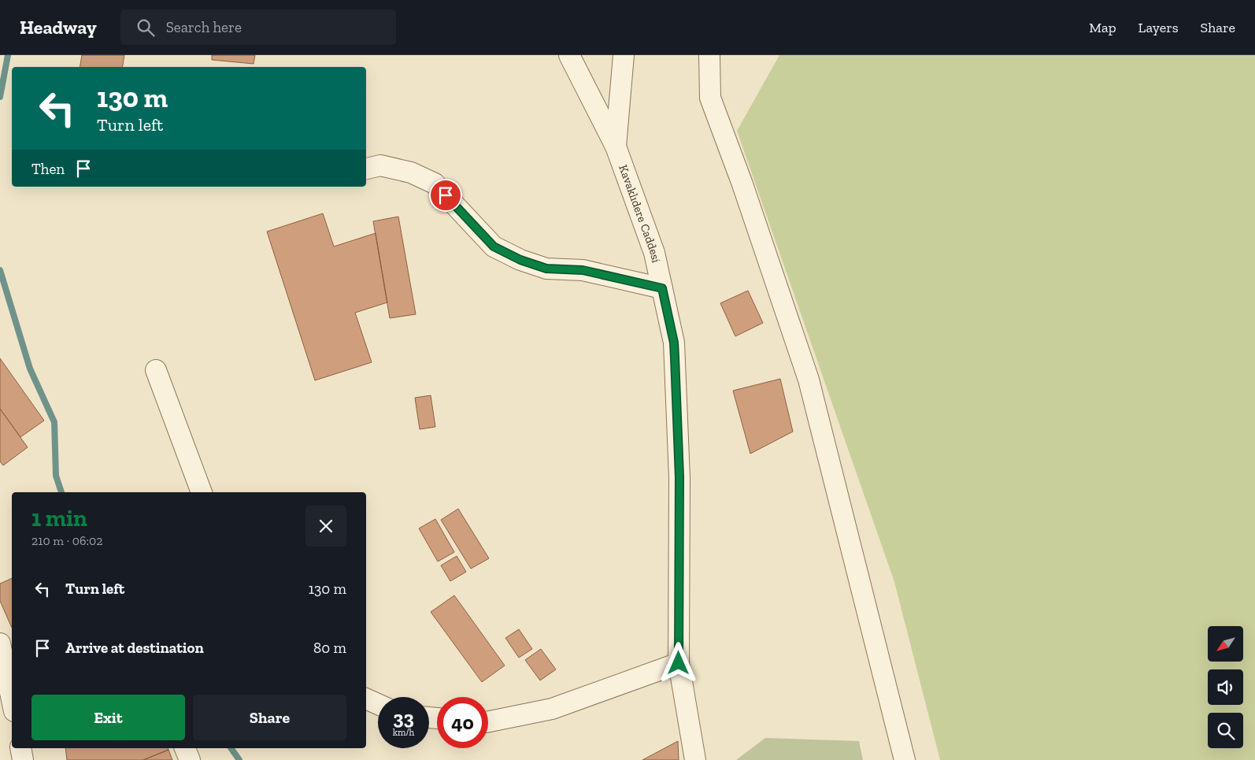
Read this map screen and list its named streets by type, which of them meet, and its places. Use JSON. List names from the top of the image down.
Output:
{
  "streets": {
    "street": ["Kavaklıdere Caddesi"]
  },
  "north": "bottom left",
  "page": {
    "header": "Headway",
    "search": "Search here",
    "nav": ["Map", "Layers", "Share"],
    "turn": ["130 m", "Turn left"],
    "then": "Then",
    "heading": ["1 min", "210 m · 06:02"],
    "list": [
      {
        "name": "Turn left",
        "value": "130 m"
      },
      {
        "name": "Arrive at destination",
        "value": "80 m"
      }
    ],
    "buttons": ["Exit", "Share"],
    "speed": "33 km/h",
    "limit": "40"
  }
}
